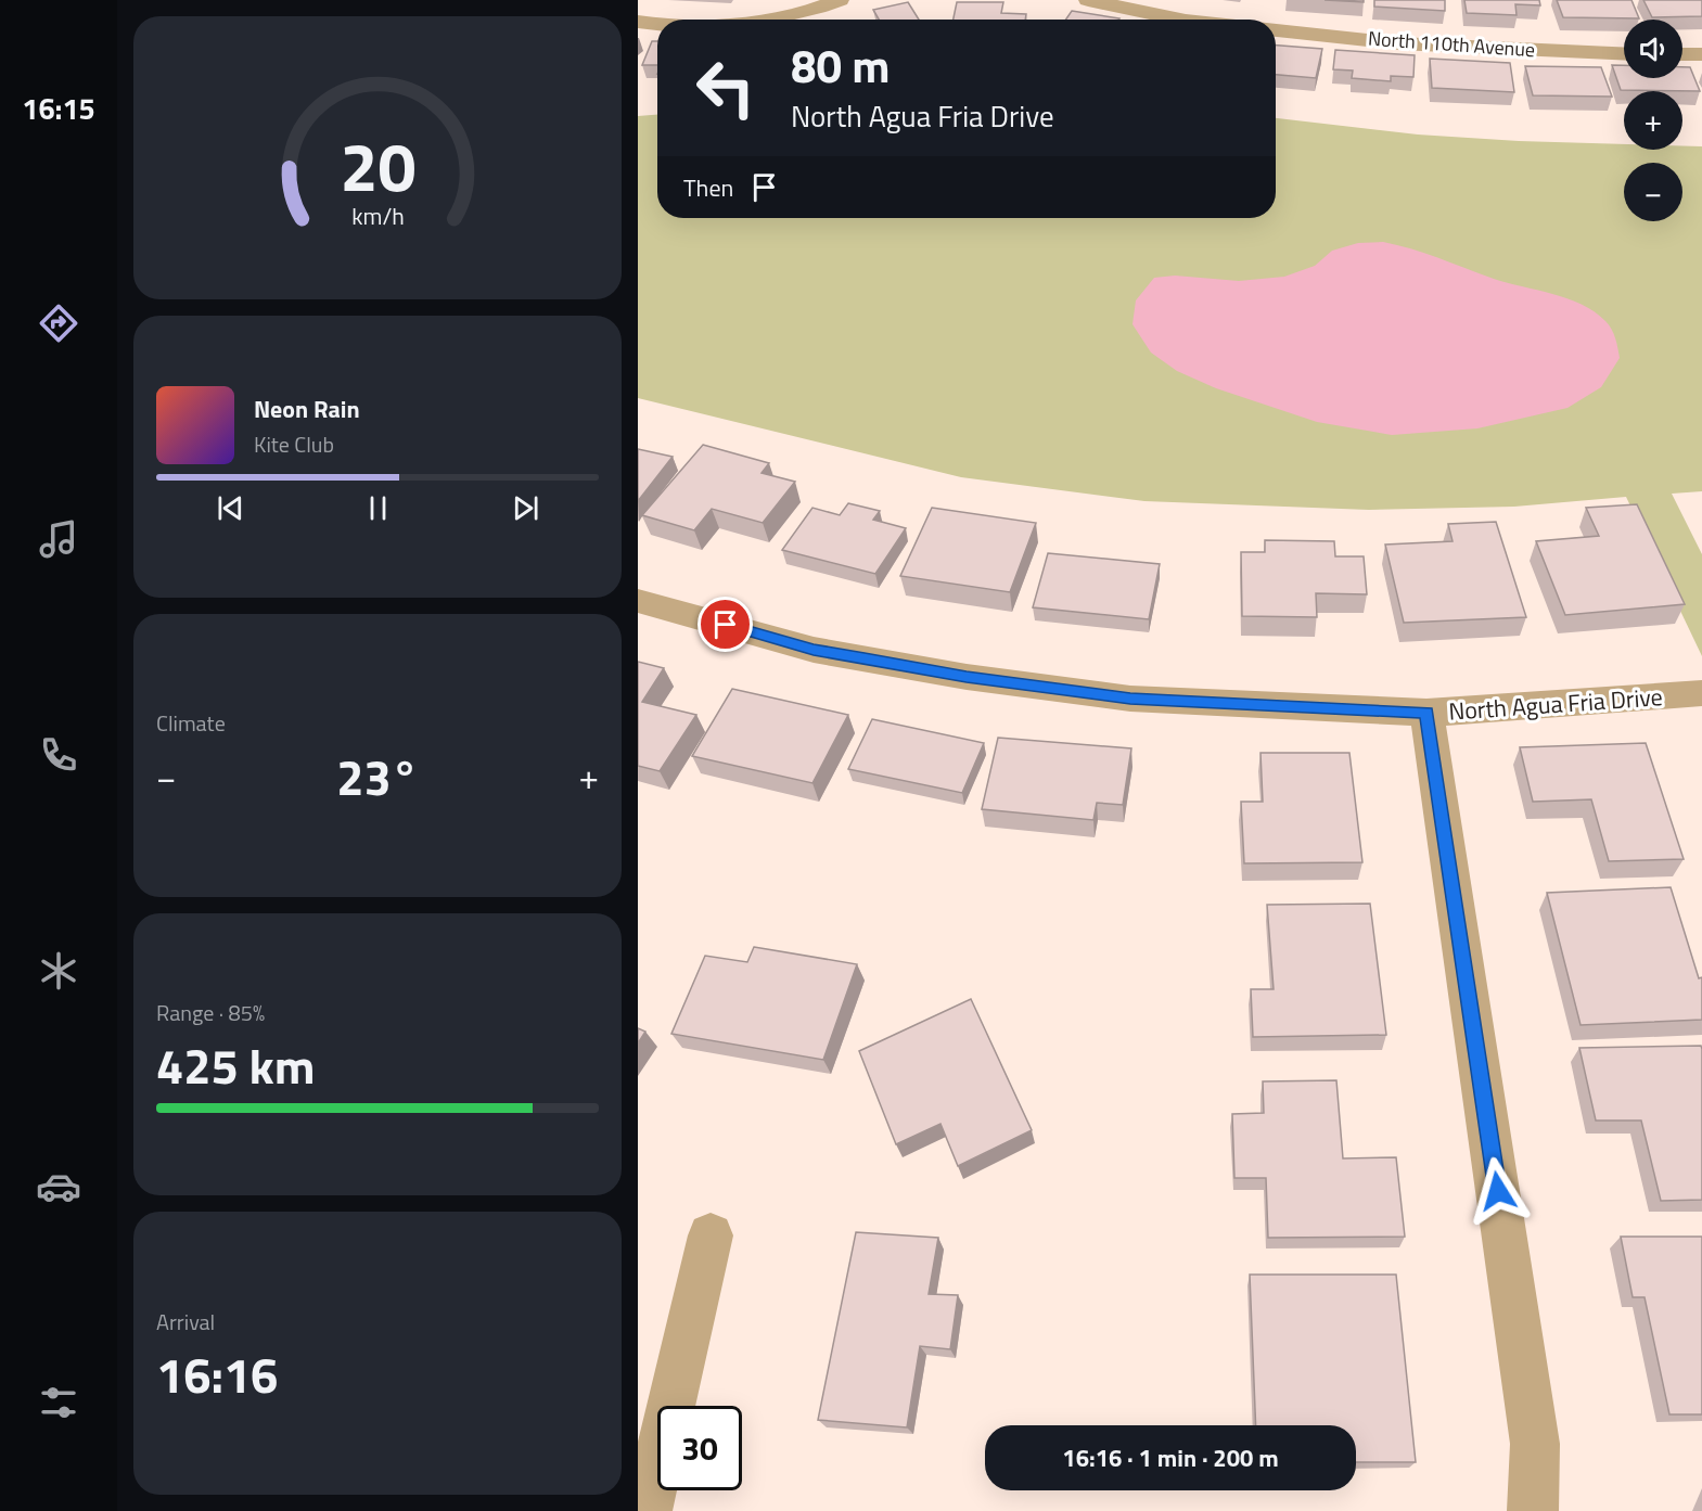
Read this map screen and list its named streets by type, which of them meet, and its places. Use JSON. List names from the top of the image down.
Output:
{
  "streets": {
    "street": ["North 110th Avenue", "North Agua Fria Drive"]
  },
  "page": {
    "tabs": "16:15",
    "map_buttons": ["+", "−"],
    "turn": ["80 m", "North Agua Fria Drive"],
    "then": "Then",
    "song": ["Neon Rain", "Kite Club"],
    "tile": [
      "Climate",
      ["Range · 85%", "425 km"],
      ["Arrival", "16:16"]
    ],
    "heat": ["−", "23°", "+"],
    "limit": "30",
    "trip": "16:16 · 1 min · 200 m",
    "gauge": ["20", "km/h"]
  }
}
